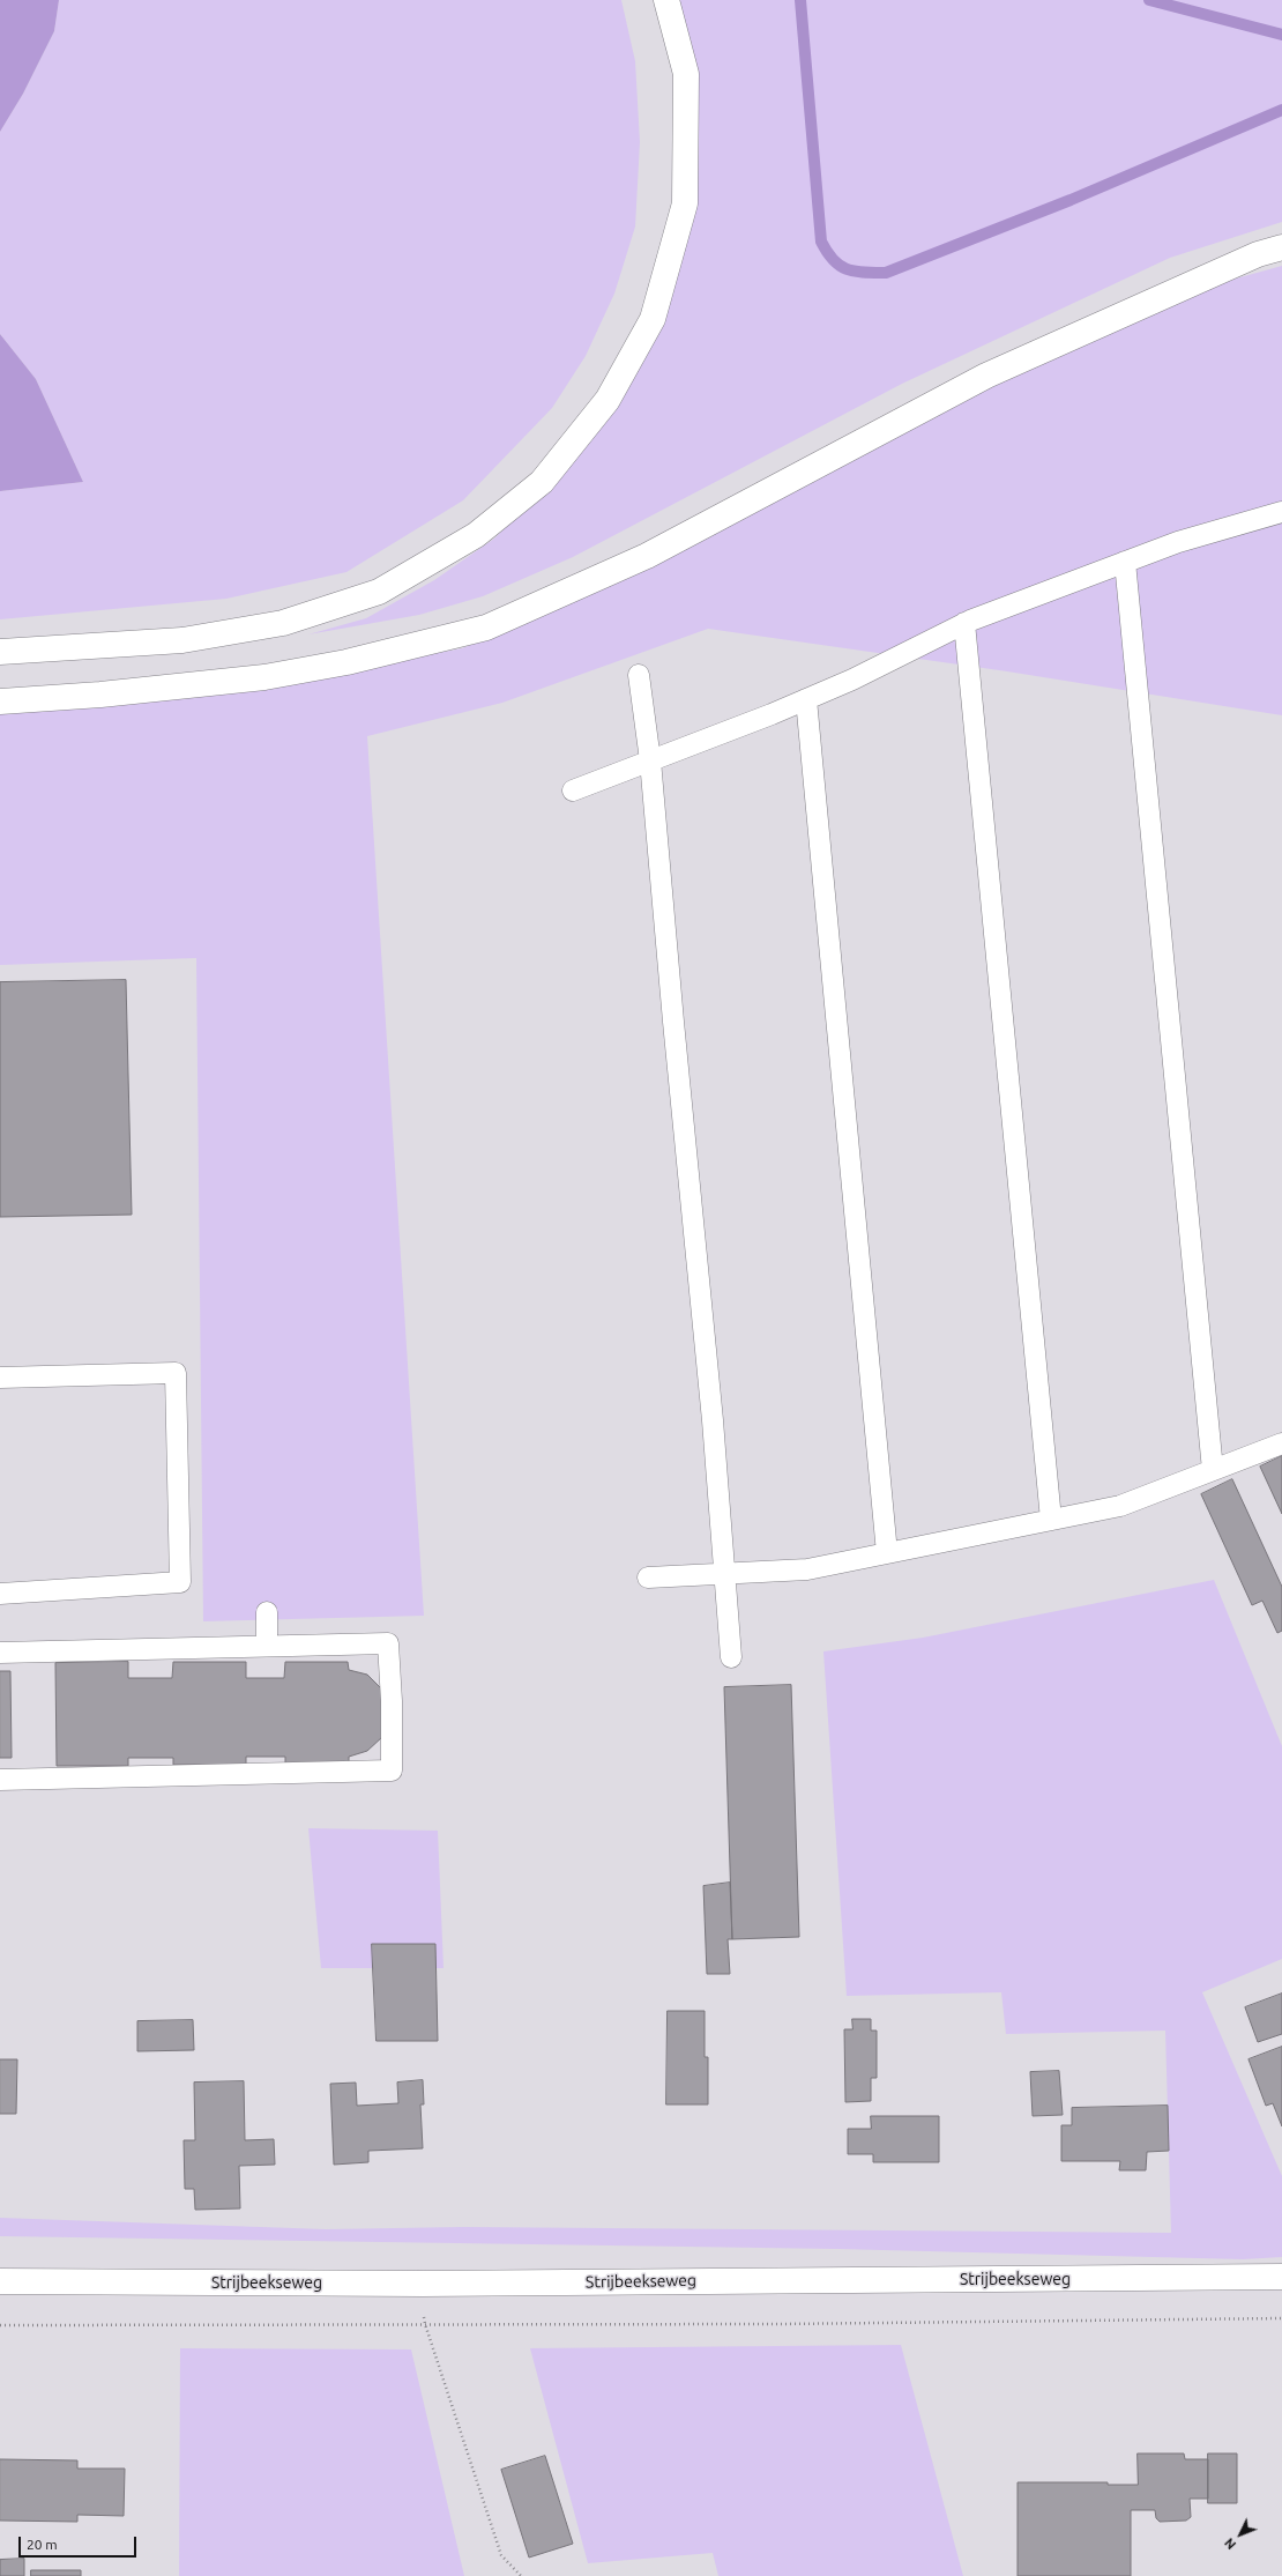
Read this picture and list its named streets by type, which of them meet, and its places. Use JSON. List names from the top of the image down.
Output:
{
  "streets": {
    "main road": ["Strijbeekseweg"]
  },
  "scale_bar": "20 m",
  "north": "bottom left"
}
